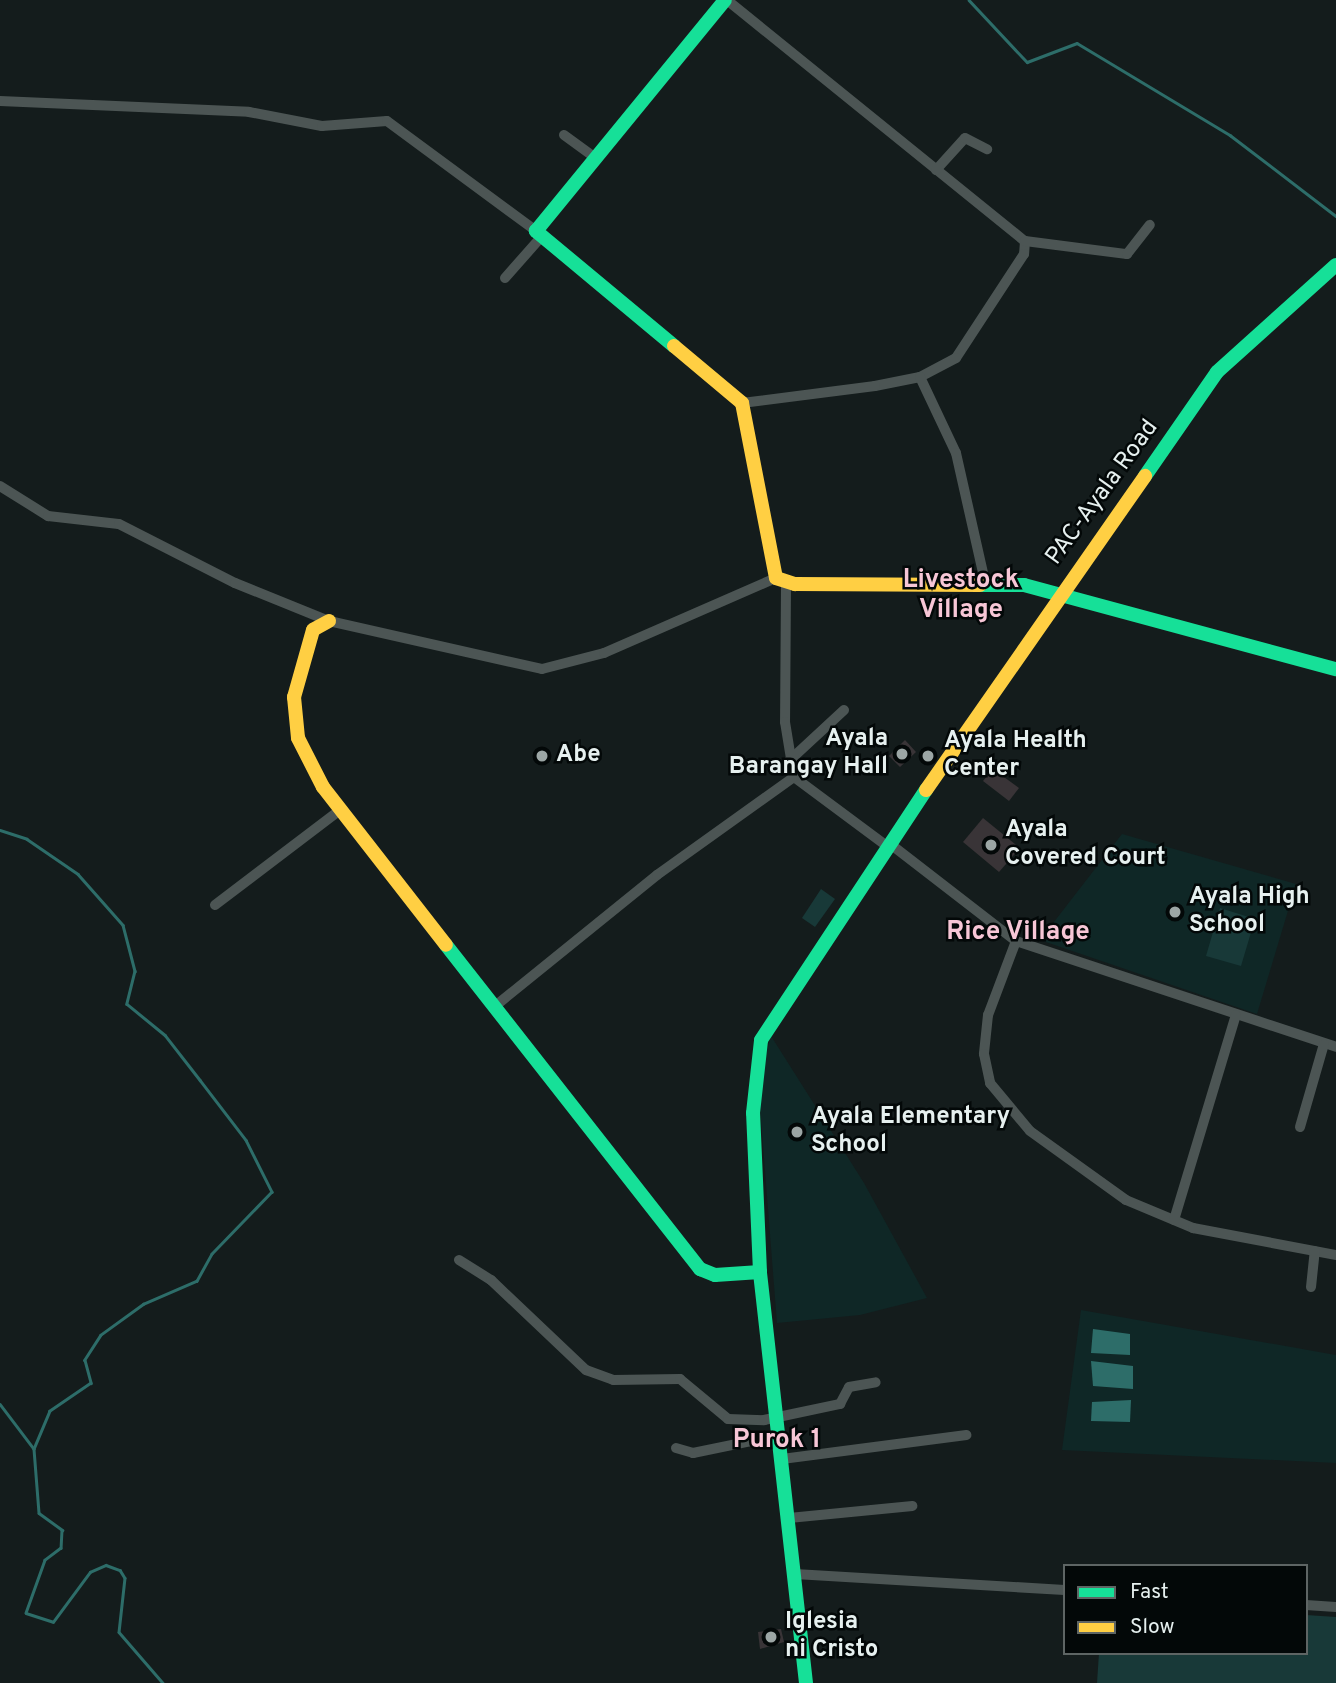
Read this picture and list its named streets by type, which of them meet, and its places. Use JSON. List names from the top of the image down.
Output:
{
  "streets": {
    "street": ["PAC-Ayala Road"]
  },
  "districts": ["Livestock Village", "Rice Village", "Purok 1"],
  "places": [
    "Ayala Barangay Hall",
    "Abe",
    "Ayala Health Center",
    "Ayala Covered Court",
    "Ayala High School",
    "Ayala Elementary School",
    "Iglesia ni Cristo"
  ],
  "legend": ["Fast", "Slow"]
}
